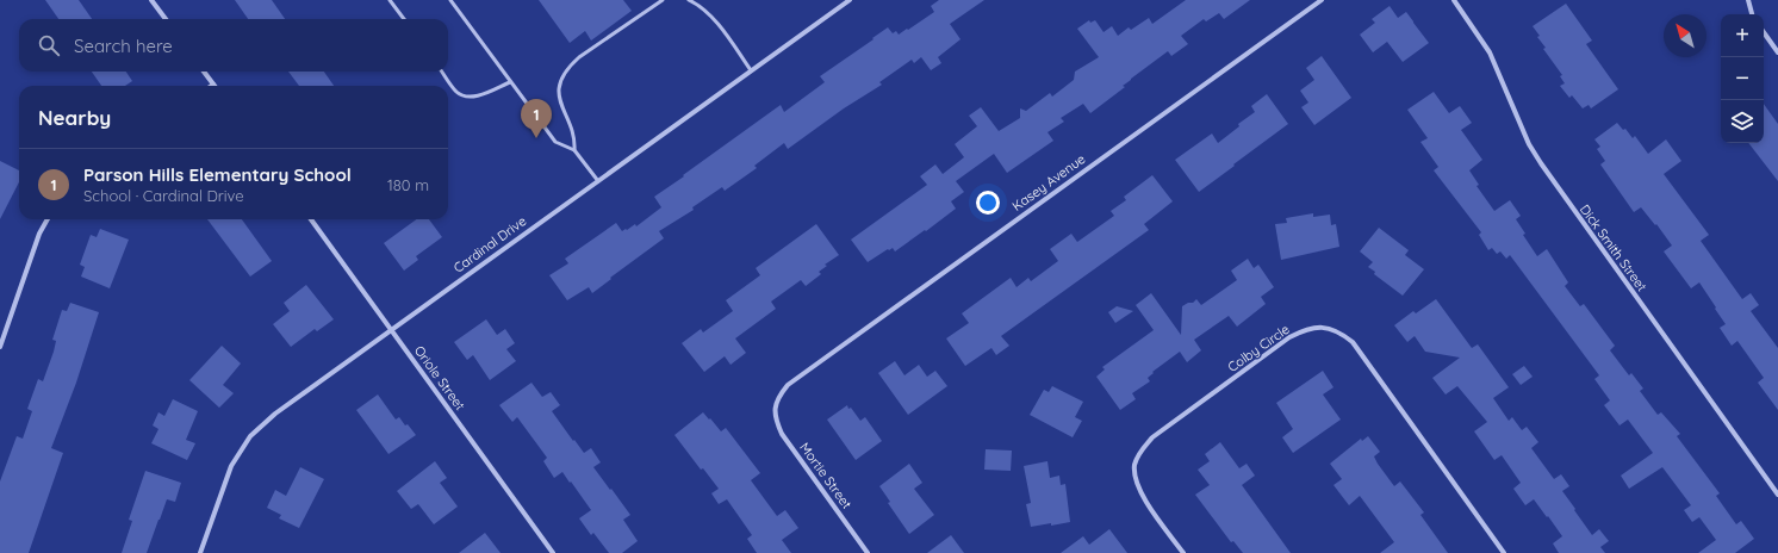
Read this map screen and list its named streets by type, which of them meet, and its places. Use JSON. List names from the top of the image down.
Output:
{
  "streets": {
    "street": [
      "Kasey Avenue",
      "Cardinal Drive",
      "Dick Smith Street",
      "Colby Circle",
      "Oriole Street",
      "Mortie Street"
    ]
  },
  "crossings": [
    ["Kasey Avenue", "Mortie Street"],
    ["Cardinal Drive", "Oriole Street"]
  ],
  "north": "top left",
  "page": {
    "map_buttons": ["+", "−"],
    "search": "Search here",
    "heading": "Nearby",
    "pins": "1",
    "list": [
      {
        "mark": "1",
        "name": "Parson Hills Elementary School",
        "note": "School · Cardinal Drive",
        "value": "180 m"
      }
    ]
  }
}
